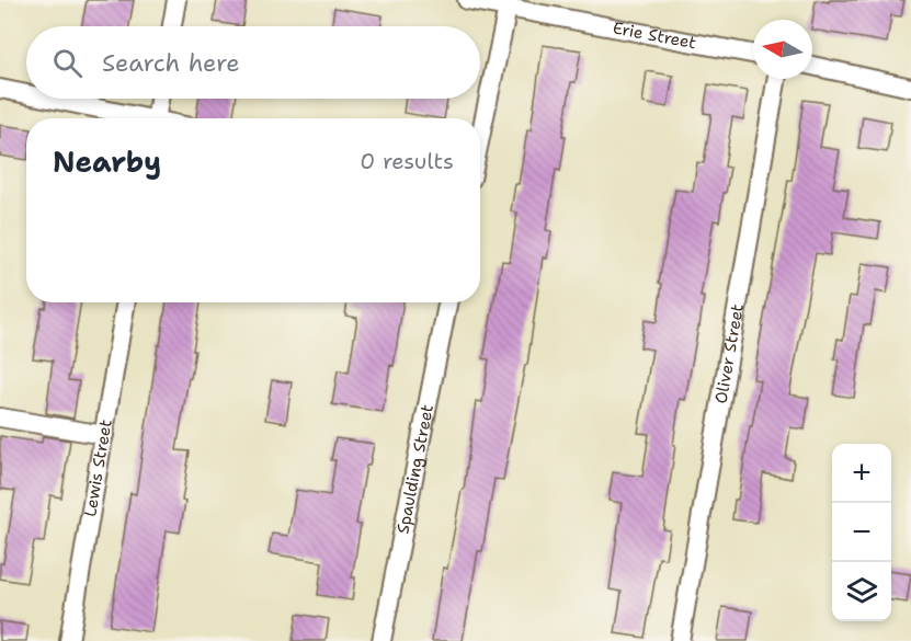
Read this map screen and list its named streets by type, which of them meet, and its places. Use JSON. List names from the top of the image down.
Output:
{
  "streets": {
    "street": [
      "Erie Street",
      "Oliver Street",
      "Lewis Street",
      "Spaulding Street"
    ]
  },
  "north": "left",
  "page": {
    "search": "Search here",
    "heading": ["Nearby", "0 results"],
    "map_buttons": ["+", "−"]
  }
}
